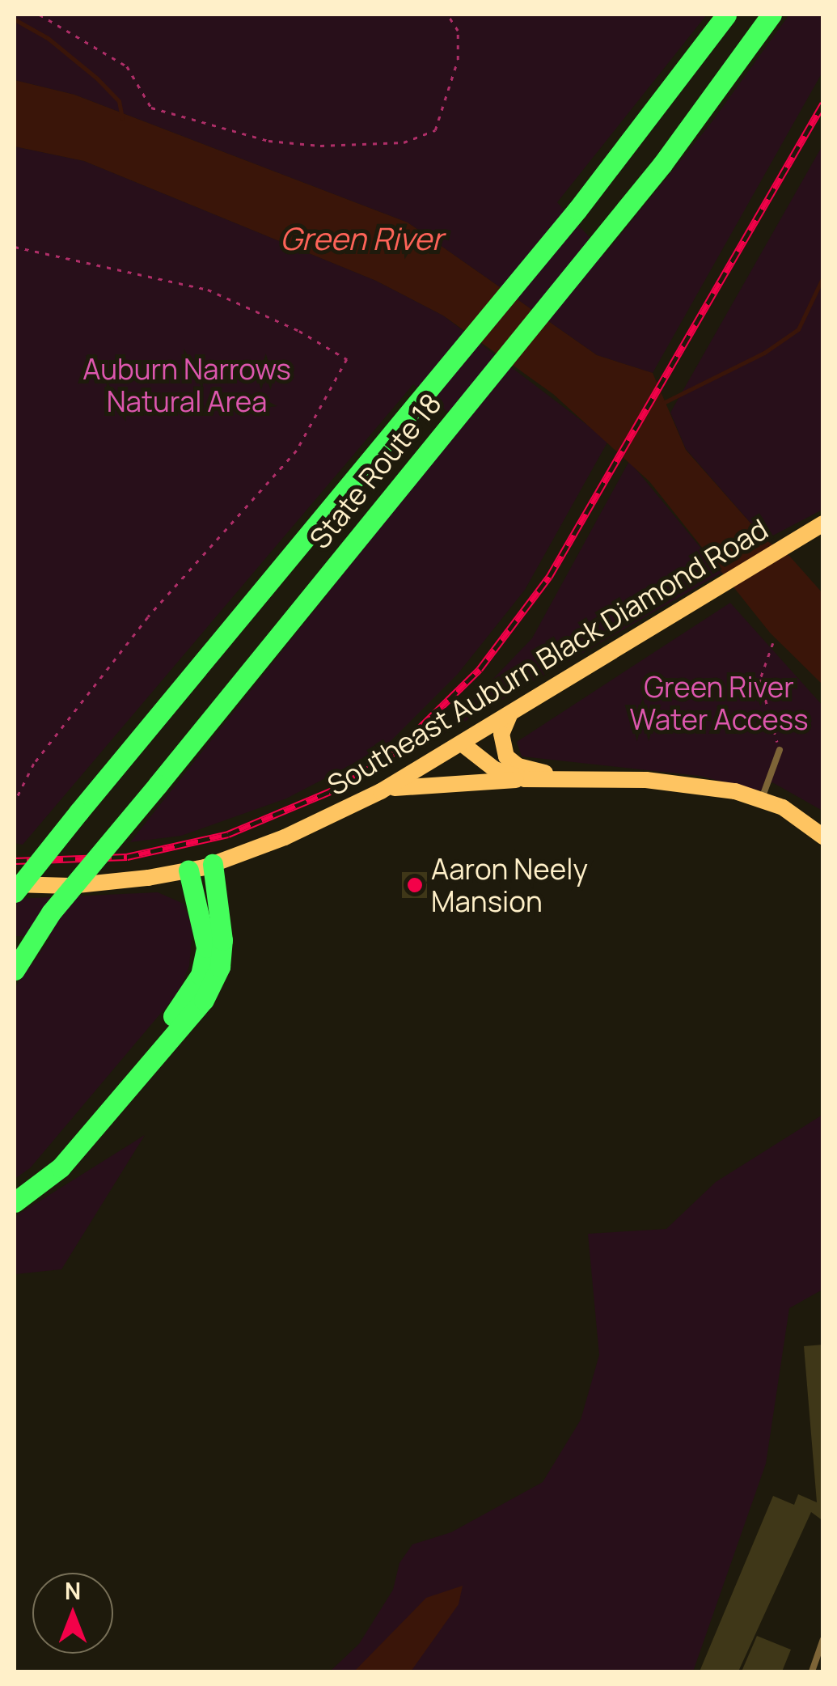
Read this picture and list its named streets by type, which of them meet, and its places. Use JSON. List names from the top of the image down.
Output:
{
  "streets": {
    "highway": ["State Route 18"],
    "main road": ["Southeast Auburn Black Diamond Road"]
  },
  "water": ["Green River"],
  "parks": ["Auburn Narrows Natural Area", "Green River Water Access"],
  "places": ["Aaron Neely Mansion"],
  "north": "top"
}
